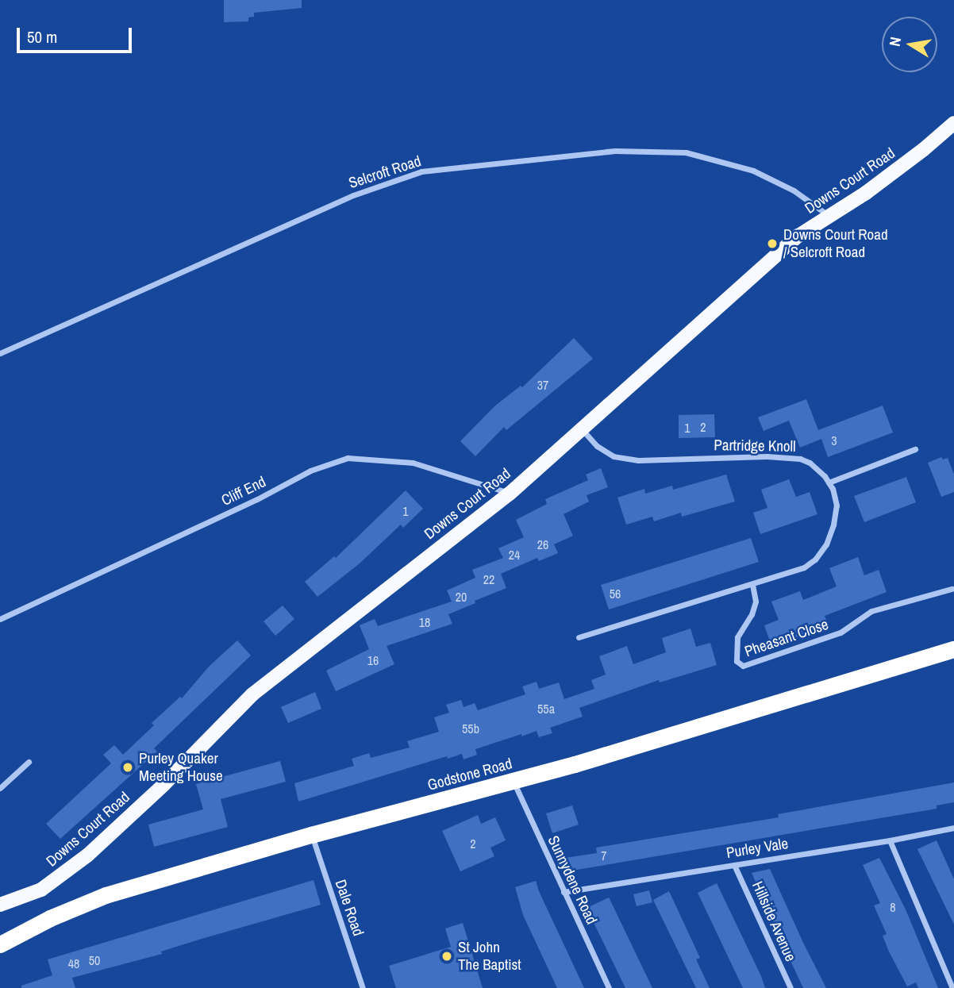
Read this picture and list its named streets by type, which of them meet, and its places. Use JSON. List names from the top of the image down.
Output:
{
  "streets": {
    "highway": ["Godstone Road"],
    "main road": ["Downs Court Road"],
    "street": [
      "Selcroft Road",
      "Partridge Knoll",
      "Cliff End",
      "Pheasant Close",
      "Purley Vale",
      "Sunnydene Road",
      "Dale Road",
      "Hillside Avenue"
    ]
  },
  "crossings": [
    ["Selcroft Road", "Downs Court Road"],
    ["Downs Court Road", "Partridge Knoll"],
    ["Downs Court Road", "Cliff End"],
    ["Partridge Knoll", "Pheasant Close"],
    ["Godstone Road", "Sunnydene Road"],
    ["Godstone Road", "Dale Road"],
    ["Purley Vale", "Sunnydene Road"],
    ["Purley Vale", "Hillside Avenue"]
  ],
  "places": ["Downs Court Road / Selcroft Road", "Purley Quaker Meeting House", "St John The Baptist"],
  "house_numbers": [
    "37",
    "2",
    "1",
    "3",
    "1",
    "26",
    "24",
    "22",
    "56",
    "20",
    "18",
    "16",
    "55a",
    "55b",
    "2",
    "7",
    "8",
    "50",
    "48"
  ],
  "scale_bar": "50 m",
  "north": "left"
}
